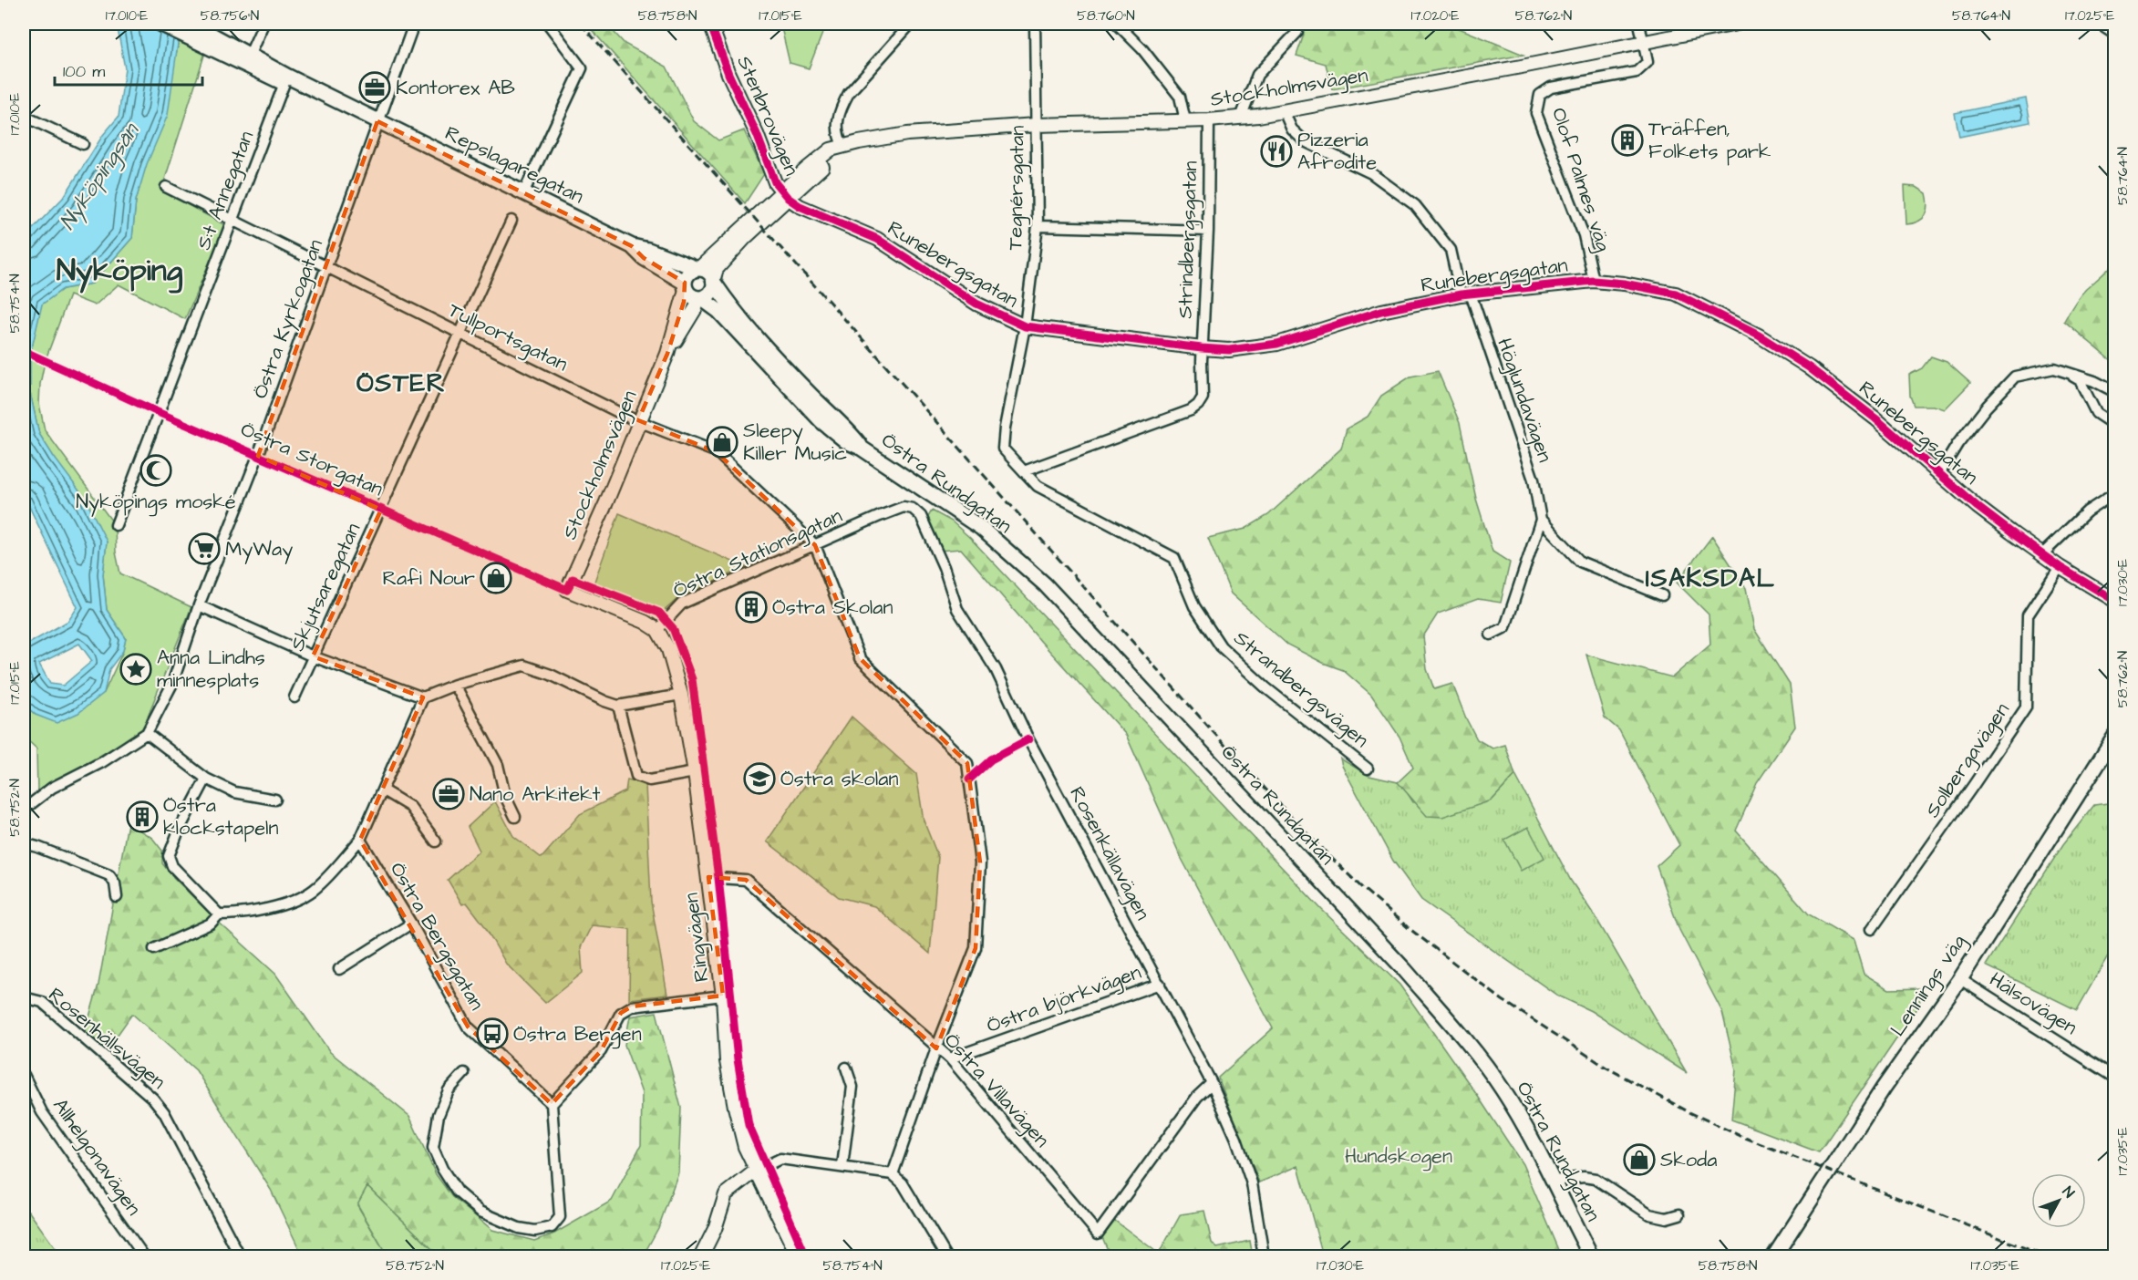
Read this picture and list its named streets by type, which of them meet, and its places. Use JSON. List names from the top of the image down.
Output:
{
  "streets": {
    "main road": ["Repslagaregatan", "Östra Rundgatan", "Lennings väg"],
    "street": [
      "Stockholmsvägen",
      "Stenbrovägen",
      "Olof Palmes väg",
      "Tegnérsgatan",
      "S:t Annegatan",
      "Strindbergsgatan",
      "Runebergsgatan",
      "Östra Kyrkogatan",
      "Tullportsgatan",
      "Höglundavägen",
      "Östra Storgatan",
      "Östra Stationsgatan",
      "Skjutsaregatan",
      "Strandbergsvägen",
      "Solbergavägen",
      "Rosenkällavägen",
      "Östra Bergsgatan",
      "Ringvägen",
      "Östra björkvägen",
      "Hälsovägen",
      "Rosenhällsvägen",
      "Östra Villavägen",
      "Allhelgonavägen"
    ]
  },
  "crossings": [
    ["Stockholmsvägen", "Repslagaregatan"],
    ["Stockholmsvägen", "Olof Palmes väg"],
    ["Stockholmsvägen", "Tegnérsgatan"],
    ["Stockholmsvägen", "Strindbergsgatan"],
    ["Stockholmsvägen", "Tullportsgatan"],
    ["Stockholmsvägen", "Höglundavägen"],
    ["Stockholmsvägen", "Östra Storgatan"],
    ["Stockholmsvägen", "Östra Rundgatan"],
    ["Stenbrovägen", "Runebergsgatan"],
    ["Repslagaregatan", "S:t Annegatan"],
    ["Repslagaregatan", "Östra Kyrkogatan"],
    ["Repslagaregatan", "Östra Rundgatan"],
    ["Olof Palmes väg", "Runebergsgatan"],
    ["Tegnérsgatan", "Strindbergsgatan"],
    ["Tegnérsgatan", "Runebergsgatan"],
    ["Tegnérsgatan", "Strandbergsvägen"],
    ["S:t Annegatan", "Tullportsgatan"],
    ["S:t Annegatan", "Östra Storgatan"],
    ["Strindbergsgatan", "Runebergsgatan"],
    ["Strindbergsgatan", "Strandbergsvägen"],
    ["Runebergsgatan", "Höglundavägen"],
    ["Runebergsgatan", "Solbergavägen"],
    ["Östra Kyrkogatan", "Tullportsgatan"],
    ["Östra Kyrkogatan", "Östra Storgatan"],
    ["Tullportsgatan", "Östra Stationsgatan"],
    ["Tullportsgatan", "Skjutsaregatan"],
    ["Östra Storgatan", "Skjutsaregatan"],
    ["Östra Stationsgatan", "Rosenkällavägen"],
    ["Östra Stationsgatan", "Ringvägen"],
    ["Rosenkällavägen", "Östra björkvägen"],
    ["Rosenkällavägen", "Östra Villavägen"],
    ["Ringvägen", "Östra Villavägen"],
    ["Lennings väg", "Hälsovägen"],
    ["Östra björkvägen", "Östra Villavägen"]
  ],
  "districts": ["Nyköping", "ÖSTER", "ISAKSDAL"],
  "water": ["Nyköpingsån"],
  "parks": ["Hundskogen"],
  "places": {
    "office": ["Kontorex AB", "Nano Arkitekt"],
    "building": ["Träffen, Folkets park", "Östra Skolan", "Östra klockstapeln"],
    "restaurant": ["Pizzeria Afrodite"],
    "shop": ["Sleepy Killer Music", "Rafi Nour", "Skoda"],
    "mosque": ["Nyköpings moské"],
    "supermarket": ["MyWay"],
    "place": ["Anna Lindhs minnesplats"],
    "school or university": ["Östra skolan"],
    "bus stop": ["Östra Bergen"]
  },
  "scale_bar": "100 m",
  "north": "top right",
  "coordinates": [
    "17.010°E",
    "58.756°N",
    "58.758°N",
    "17.015°E",
    "58.760°N",
    "17.020°E",
    "58.762°N",
    "58.764°N",
    "17.025°E",
    "58.754°N",
    "17.030°E",
    "58.752°N",
    "17.035°E"
  ]
}
